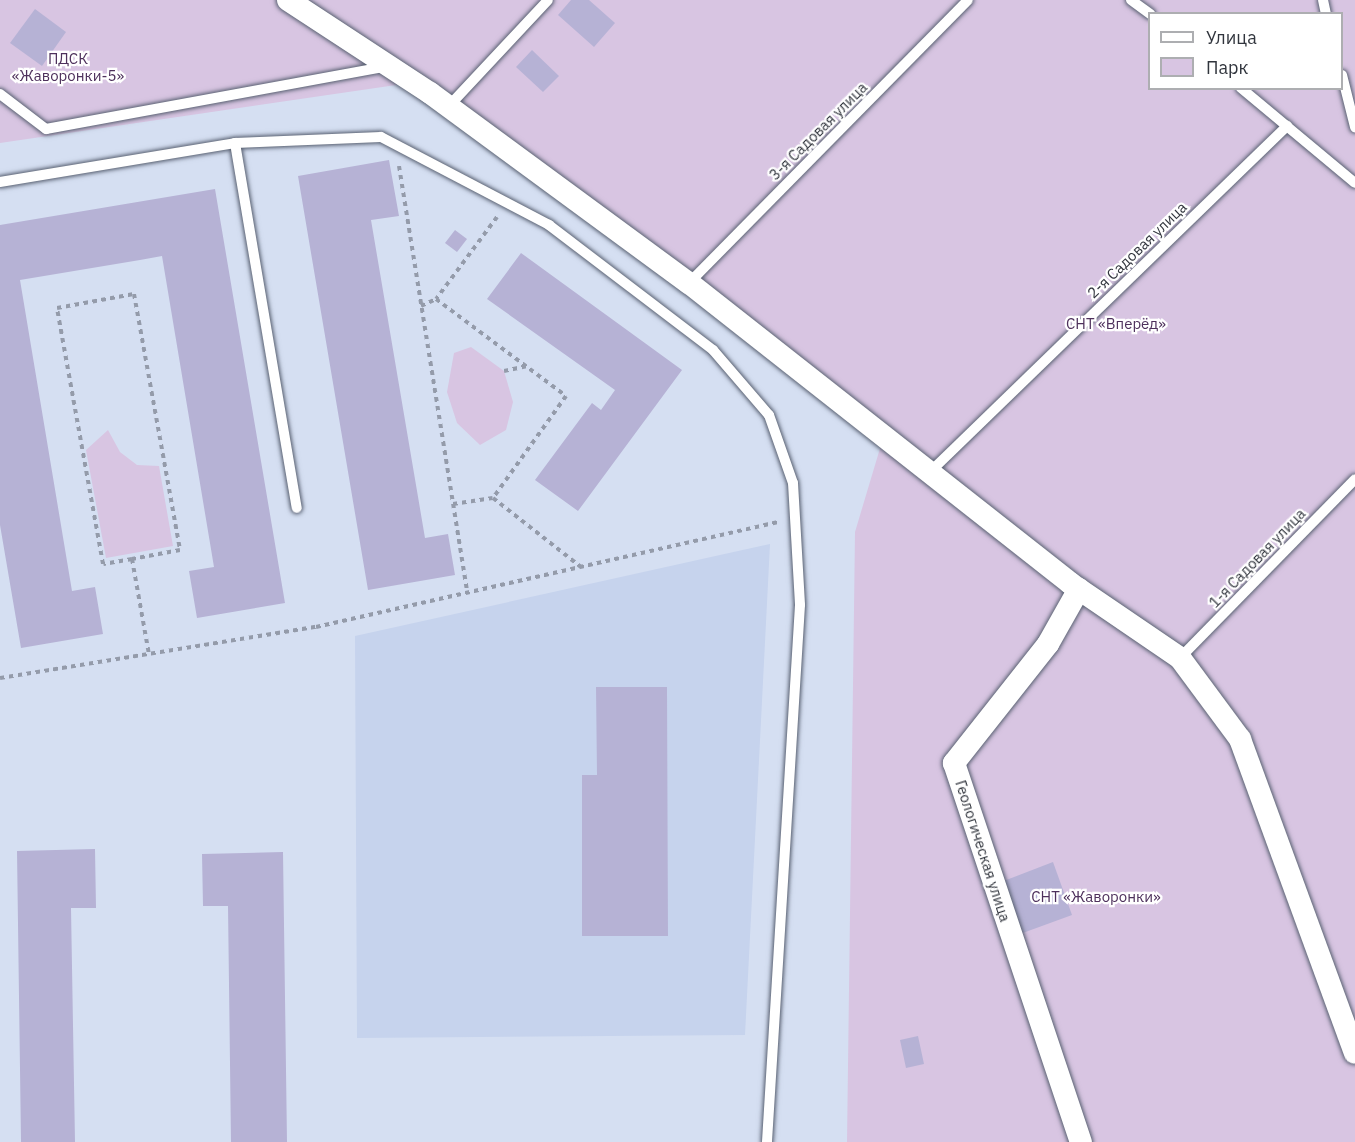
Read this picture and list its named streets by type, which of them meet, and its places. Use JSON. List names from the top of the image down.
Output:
{
  "streets": {
    "street": ["Геологическая улица"],
    "lane": ["3-я Садовая улица", "2-я Садовая улица", "1-я Садовая улица"]
  },
  "parks": ["ПДСК «Жаворонки-5»", "СНТ «Вперёд»", "СНТ «Жаворонки»"],
  "legend": ["Улица", "Парк"]
}
